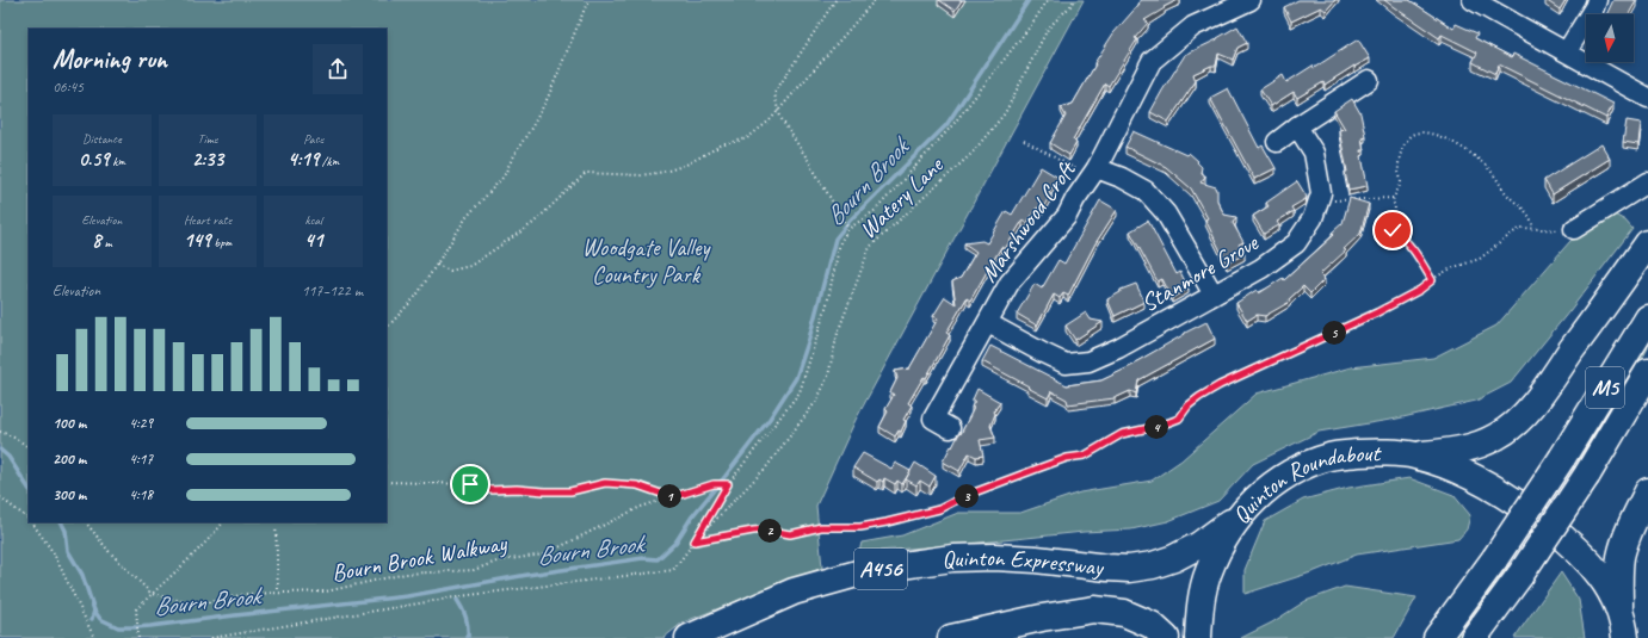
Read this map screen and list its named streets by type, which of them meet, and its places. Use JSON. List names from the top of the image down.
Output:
{
  "streets": {
    "highway": [
      "M5",
      "Quinton Roundabout",
      "Quinton Expressway",
      "A456"
    ],
    "street": ["Marshwood Croft", "Stanmore Grove"],
    "path": ["Watery Lane", "Bourn Brook Walkway"]
  },
  "crossings": [
    ["Marshwood Croft", "Stanmore Grove"],
    ["Quinton Roundabout", "Quinton Expressway"]
  ],
  "water": ["Bourn Brook"],
  "parks": ["Woodgate Valley Country Park"],
  "north": "bottom",
  "page": {
    "heading": ["Morning run", "06:45"],
    "stats": [
      ["Distance", "0.59 km"],
      ["Time", "2:33"],
      ["Pace", "4:19 /km"],
      ["Elevation", "8 m"],
      ["Heart rate", "149 bpm"],
      ["kcal", "41"]
    ],
    "chart": ["Elevation", "117–122 m"],
    "pins": [
      "5",
      "4",
      "1",
      "3",
      "2"
    ],
    "list": [
      {
        "name": "100 m",
        "note": "4:29"
      },
      {
        "name": "200 m",
        "note": "4:17"
      },
      {
        "name": "300 m",
        "note": "4:18"
      }
    ]
  }
}
